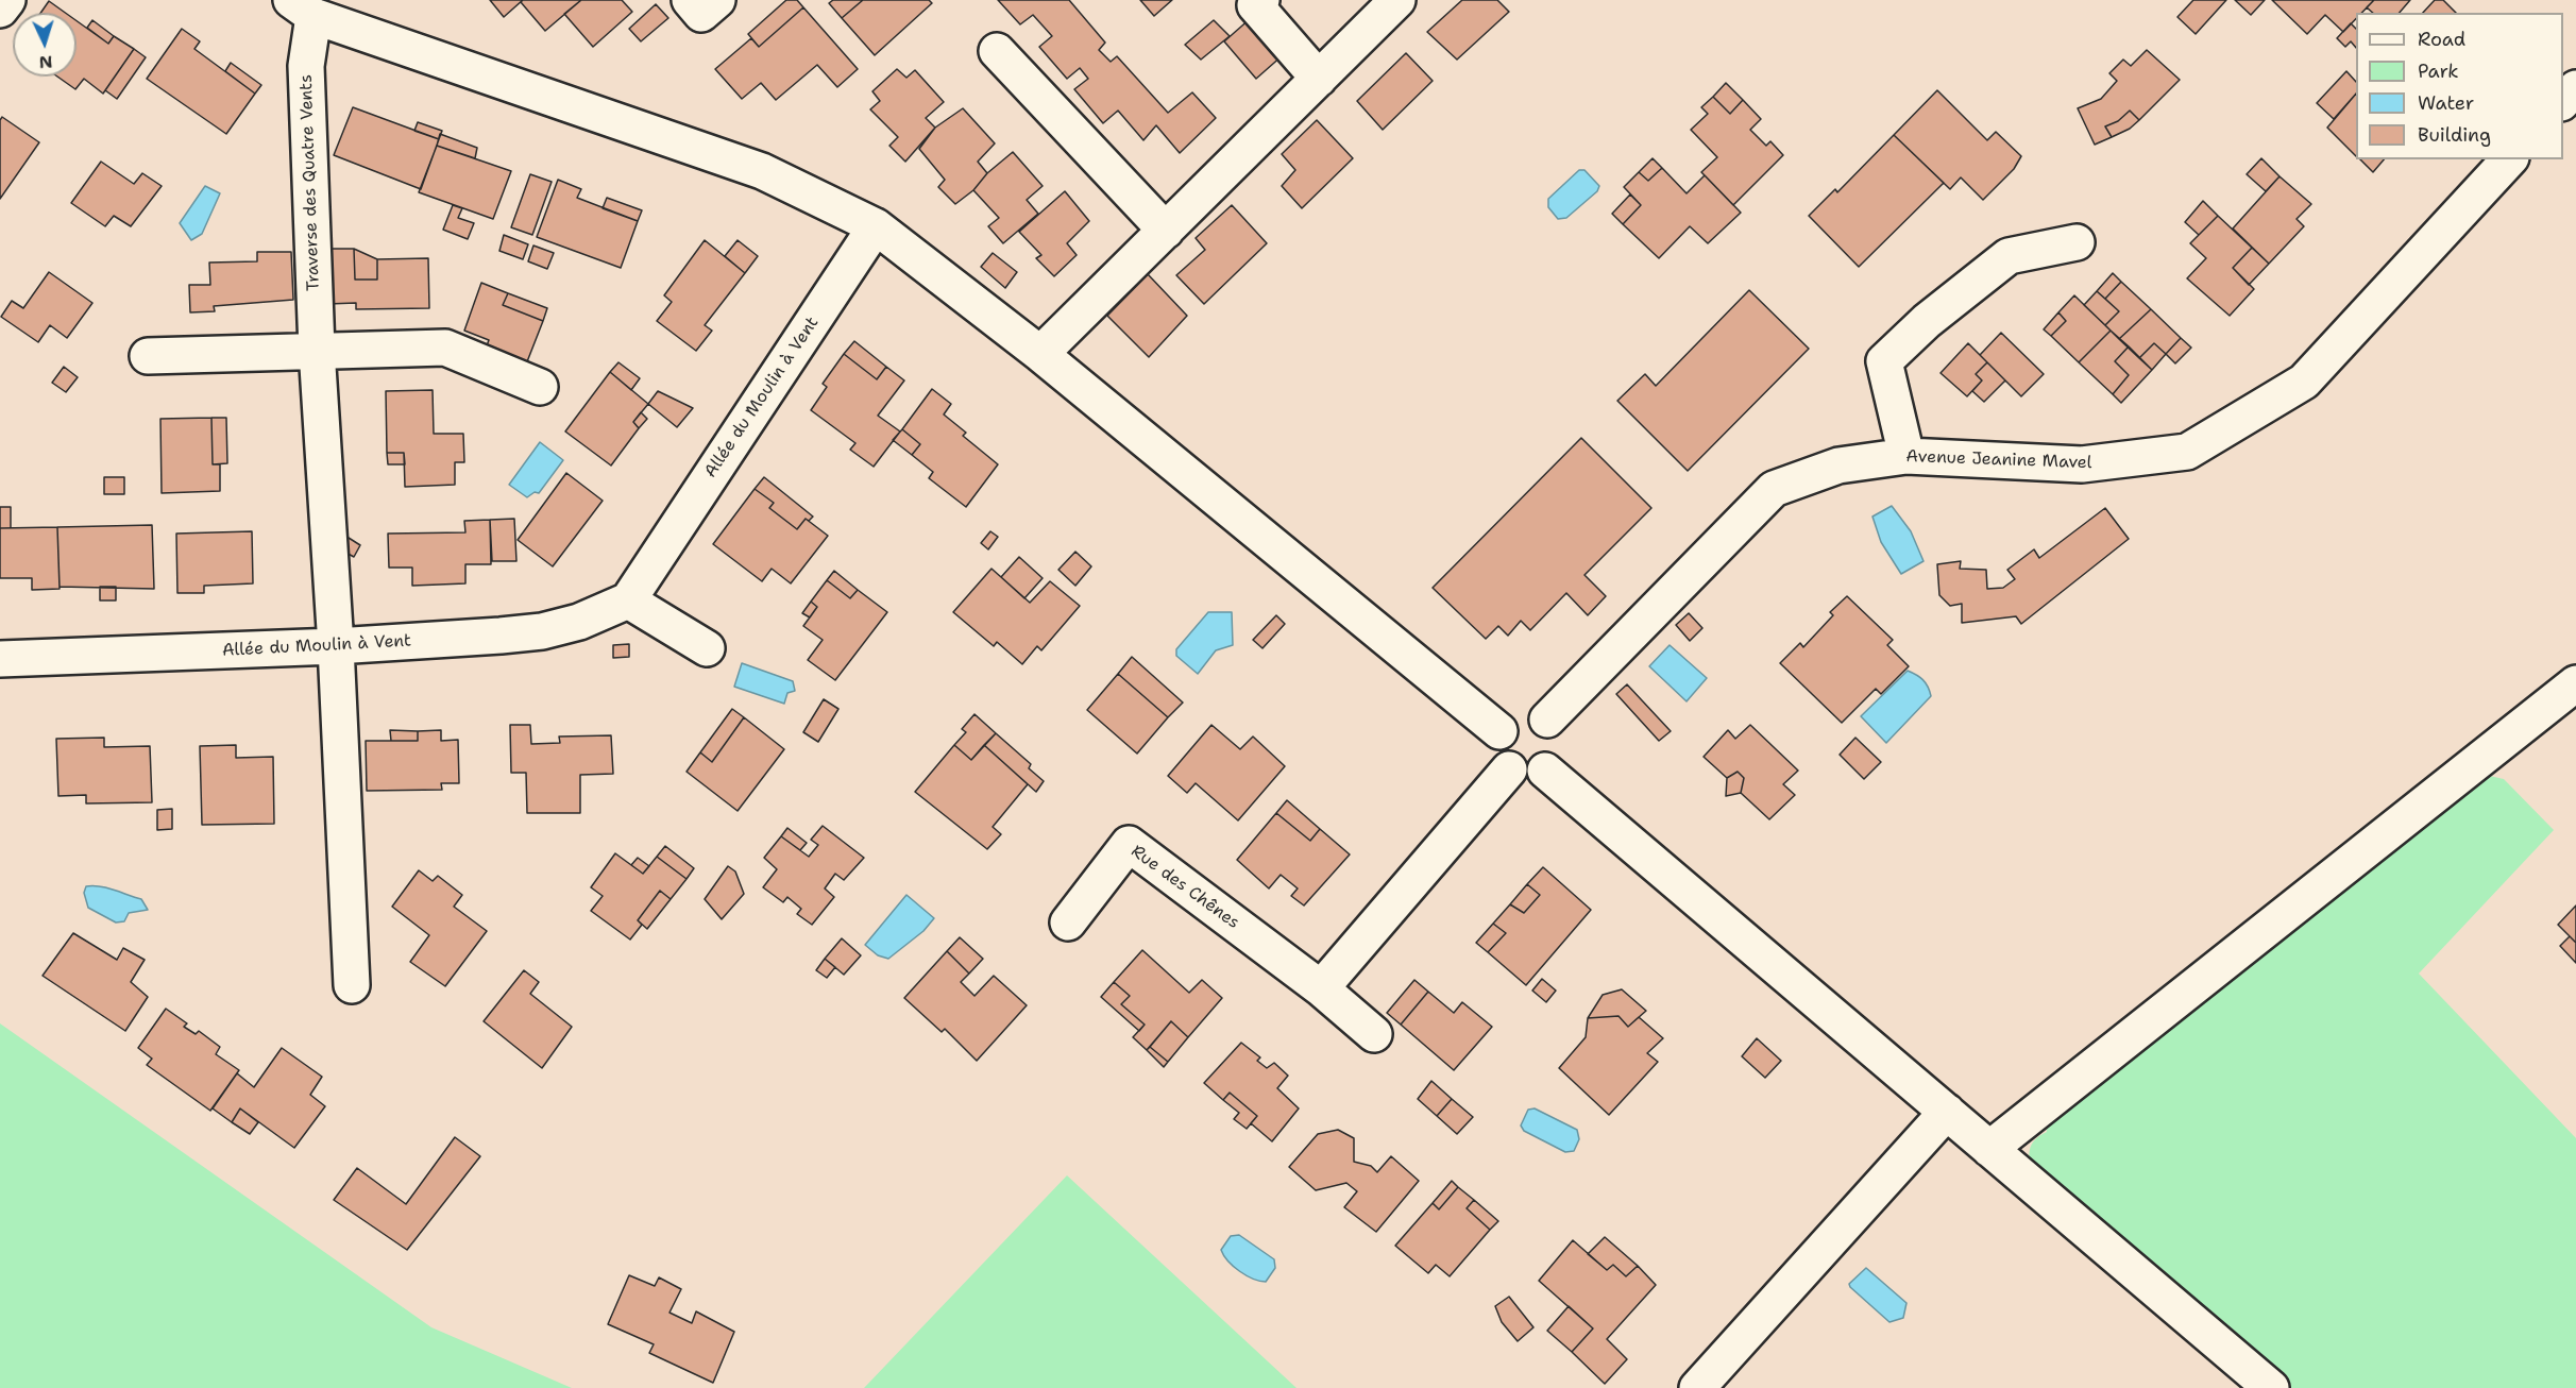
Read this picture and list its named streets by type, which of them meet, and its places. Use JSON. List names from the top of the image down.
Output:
{
  "streets": {
    "street": [
      "Traverse des Quatre Vents",
      "Allée du Moulin à Vent",
      "Avenue Jeanine Mavel",
      "Rue des Chênes"
    ]
  },
  "crossings": [
    ["Traverse des Quatre Vents", "Allée du Moulin à Vent"]
  ],
  "legend": [
    "Road",
    "Park",
    "Water",
    "Building"
  ],
  "north": "bottom"
}
